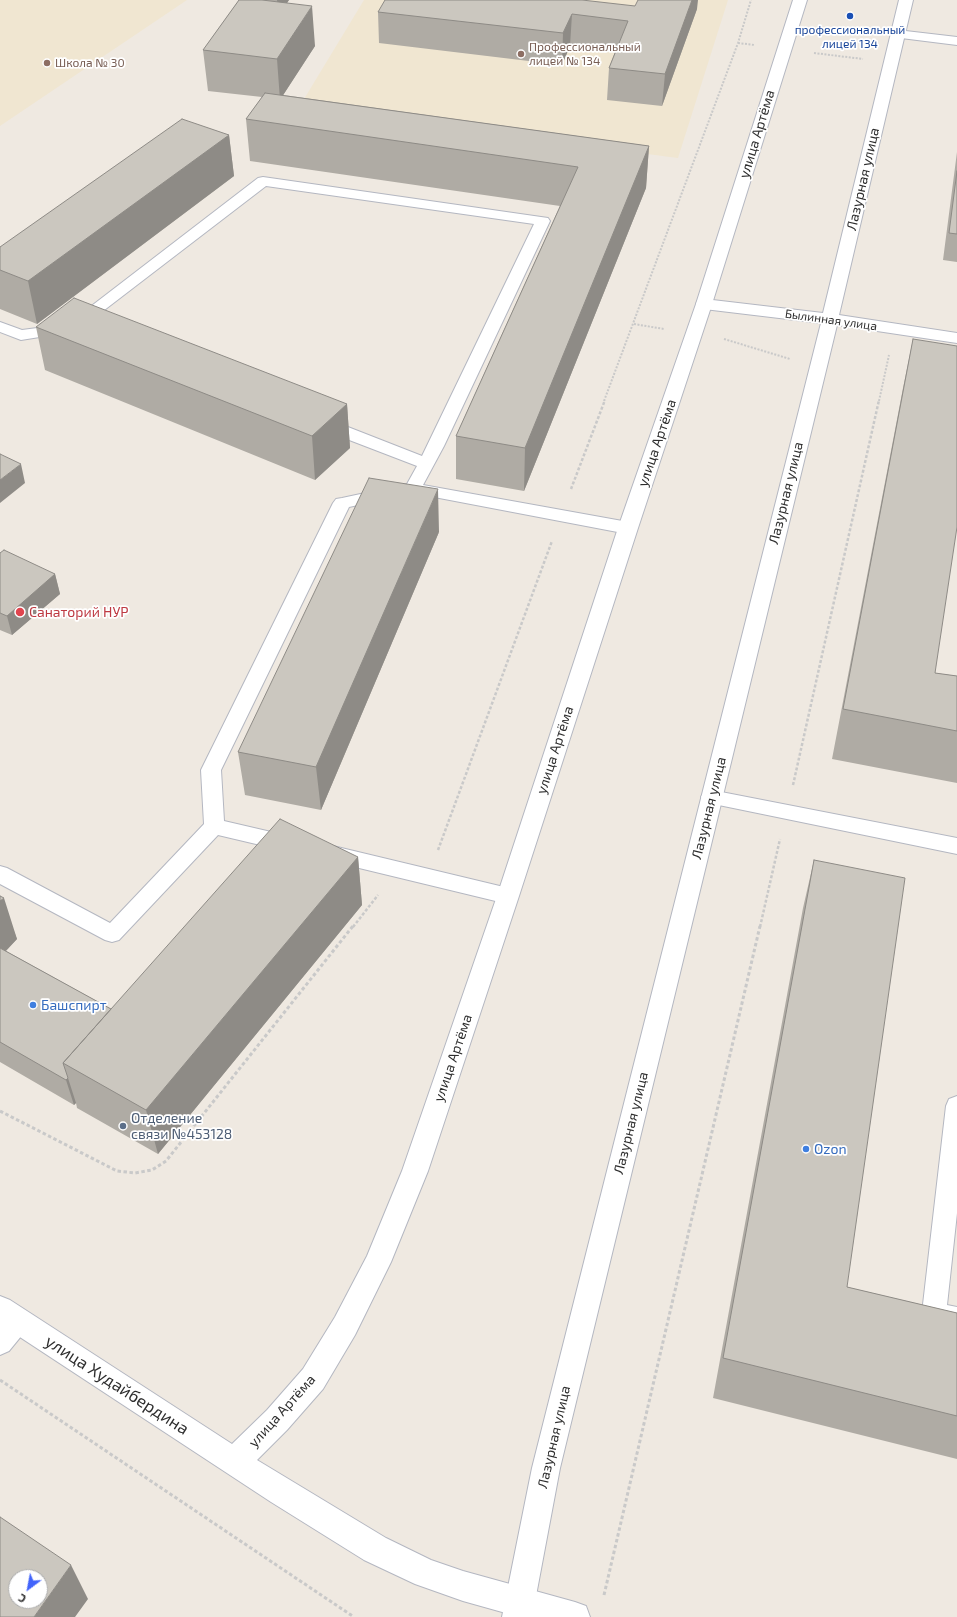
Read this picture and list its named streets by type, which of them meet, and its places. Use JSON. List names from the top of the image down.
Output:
{
  "streets": {
    "street": [
      "улица Артёма",
      "Лазурная улица",
      "Былинная улица",
      "улица Худайбердина"
    ]
  },
  "crossings": [
    ["улица Артёма", "Былинная улица"],
    ["улица Артёма", "улица Худайбердина"],
    ["Лазурная улица", "Былинная улица"],
    ["Лазурная улица", "улица Худайбердина"]
  ],
  "places": [
    "профессиональный лицей 134",
    "Профессиональный лицей № 134",
    "Школа № 30",
    "Санаторий НУР",
    "Башспирт",
    "Отделение связи №453128",
    "Ozon"
  ],
  "north": "bottom left"
}
